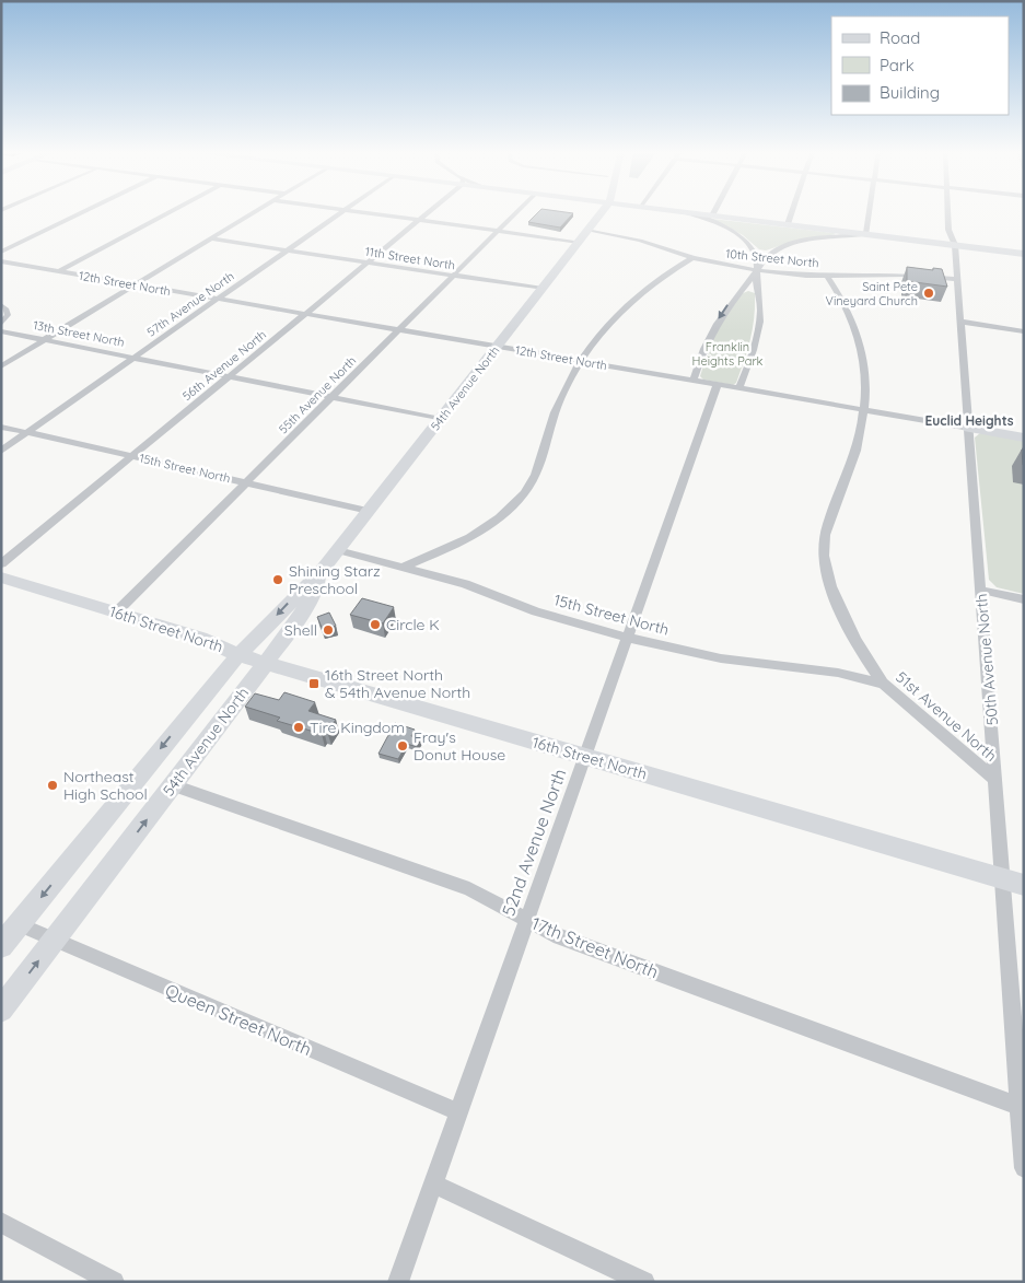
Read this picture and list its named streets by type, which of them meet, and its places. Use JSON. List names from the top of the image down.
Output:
{
  "streets": {
    "main road": ["12th Street North", "54th Avenue North", "16th Street North"],
    "street": [
      "11th Street North",
      "10th Street North",
      "57th Avenue North",
      "13th Street North",
      "56th Avenue North",
      "55th Avenue North",
      "15th Street North",
      "50th Avenue North",
      "51st Avenue North",
      "52nd Avenue North",
      "17th Street North",
      "Queen Street North"
    ]
  },
  "crossings": [
    ["11th Street North", "57th Avenue North"],
    ["11th Street North", "56th Avenue North"],
    ["11th Street North", "54th Avenue North"],
    ["11th Street North", "55th Avenue North"],
    ["10th Street North", "54th Avenue North"],
    ["10th Street North", "50th Avenue North"],
    ["10th Street North", "51st Avenue North"],
    ["12th Street North", "57th Avenue North"],
    ["12th Street North", "56th Avenue North"],
    ["12th Street North", "54th Avenue North"],
    ["12th Street North", "55th Avenue North"],
    ["12th Street North", "50th Avenue North"],
    ["12th Street North", "51st Avenue North"],
    ["12th Street North", "52nd Avenue North"],
    ["57th Avenue North", "13th Street North"],
    ["57th Avenue North", "15th Street North"],
    ["13th Street North", "56th Avenue North"],
    ["13th Street North", "54th Avenue North"],
    ["13th Street North", "55th Avenue North"],
    ["56th Avenue North", "15th Street North"],
    ["54th Avenue North", "15th Street North"],
    ["54th Avenue North", "16th Street North"],
    ["54th Avenue North", "17th Street North"],
    ["54th Avenue North", "Queen Street North"],
    ["55th Avenue North", "15th Street North"],
    ["55th Avenue North", "16th Street North"],
    ["15th Street North", "51st Avenue North"],
    ["15th Street North", "52nd Avenue North"],
    ["16th Street North", "50th Avenue North"],
    ["16th Street North", "52nd Avenue North"],
    ["50th Avenue North", "51st Avenue North"],
    ["50th Avenue North", "17th Street North"],
    ["52nd Avenue North", "17th Street North"],
    ["52nd Avenue North", "Queen Street North"]
  ],
  "districts": ["Euclid Heights"],
  "parks": ["Franklin Heights Park"],
  "places": {
    "other": [
      "Saint Pete Vineyard Church",
      "Shining Starz Preschool",
      "Circle K",
      "Shell",
      "Tire Kingdom",
      "Fray's Donut House",
      "Northeast High School"
    ],
    "transit": ["16th Street North & 54th Avenue North"]
  },
  "legend": ["Road", "Park", "Building"]
}
